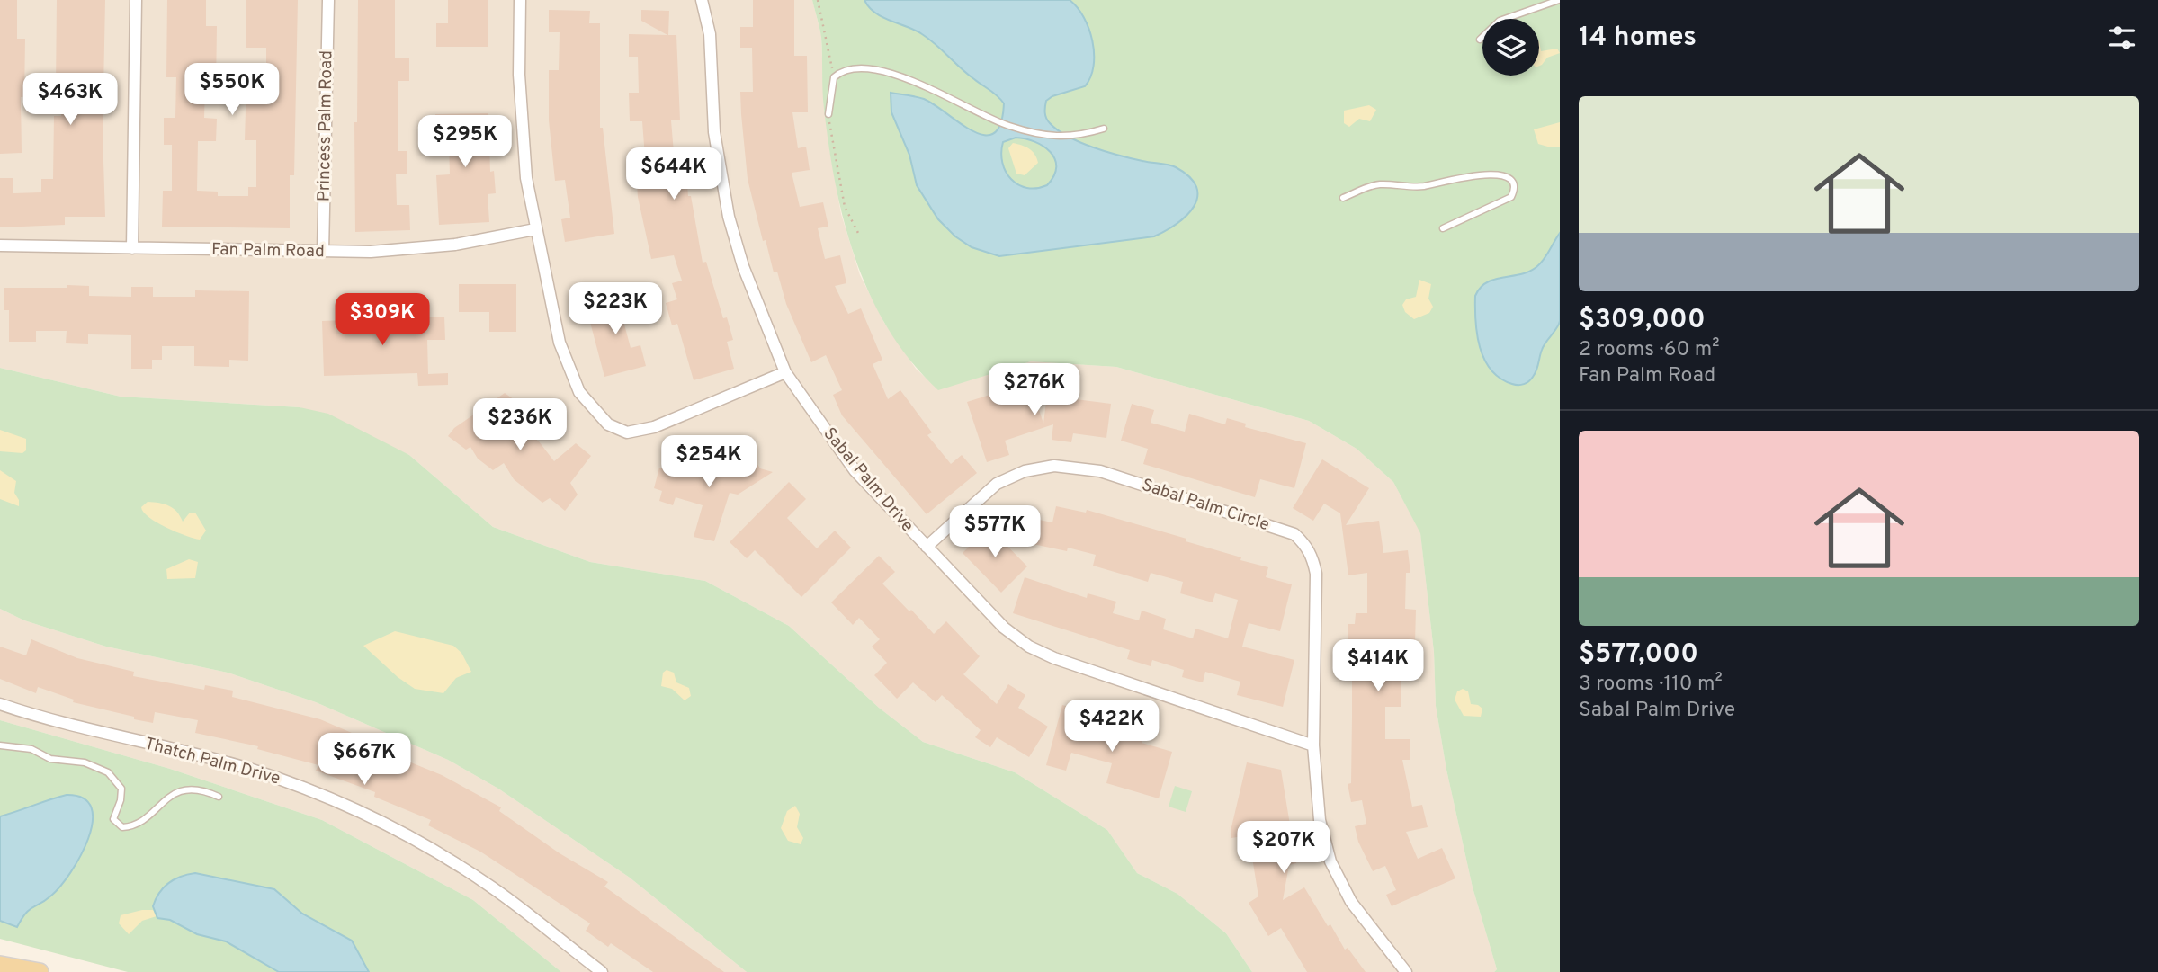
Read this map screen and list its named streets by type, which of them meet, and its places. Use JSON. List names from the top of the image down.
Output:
{
  "streets": {
    "street": [
      "Princess Palm Road",
      "Fan Palm Road",
      "Sabal Palm Drive",
      "Sabal Palm Circle",
      "Thatch Palm Drive"
    ]
  },
  "crossings": [
    ["Princess Palm Road", "Fan Palm Road"],
    ["Sabal Palm Drive", "Sabal Palm Circle"]
  ],
  "page": {
    "heading": "14 homes",
    "price": [
      "$550K",
      "$463K",
      "$295K",
      "$644K",
      "$223K",
      "$309K",
      "$276K",
      "$236K",
      "$254K",
      "$577K",
      "$414K",
      "$422K",
      "$667K",
      "$207K"
    ],
    "list": [
      {
        "name": "$309,000",
        "note": "2 rooms · 60 m² · Fan Palm Road"
      },
      {
        "name": "$577,000",
        "note": "3 rooms · 110 m² · Sabal Palm Drive"
      }
    ]
  }
}
